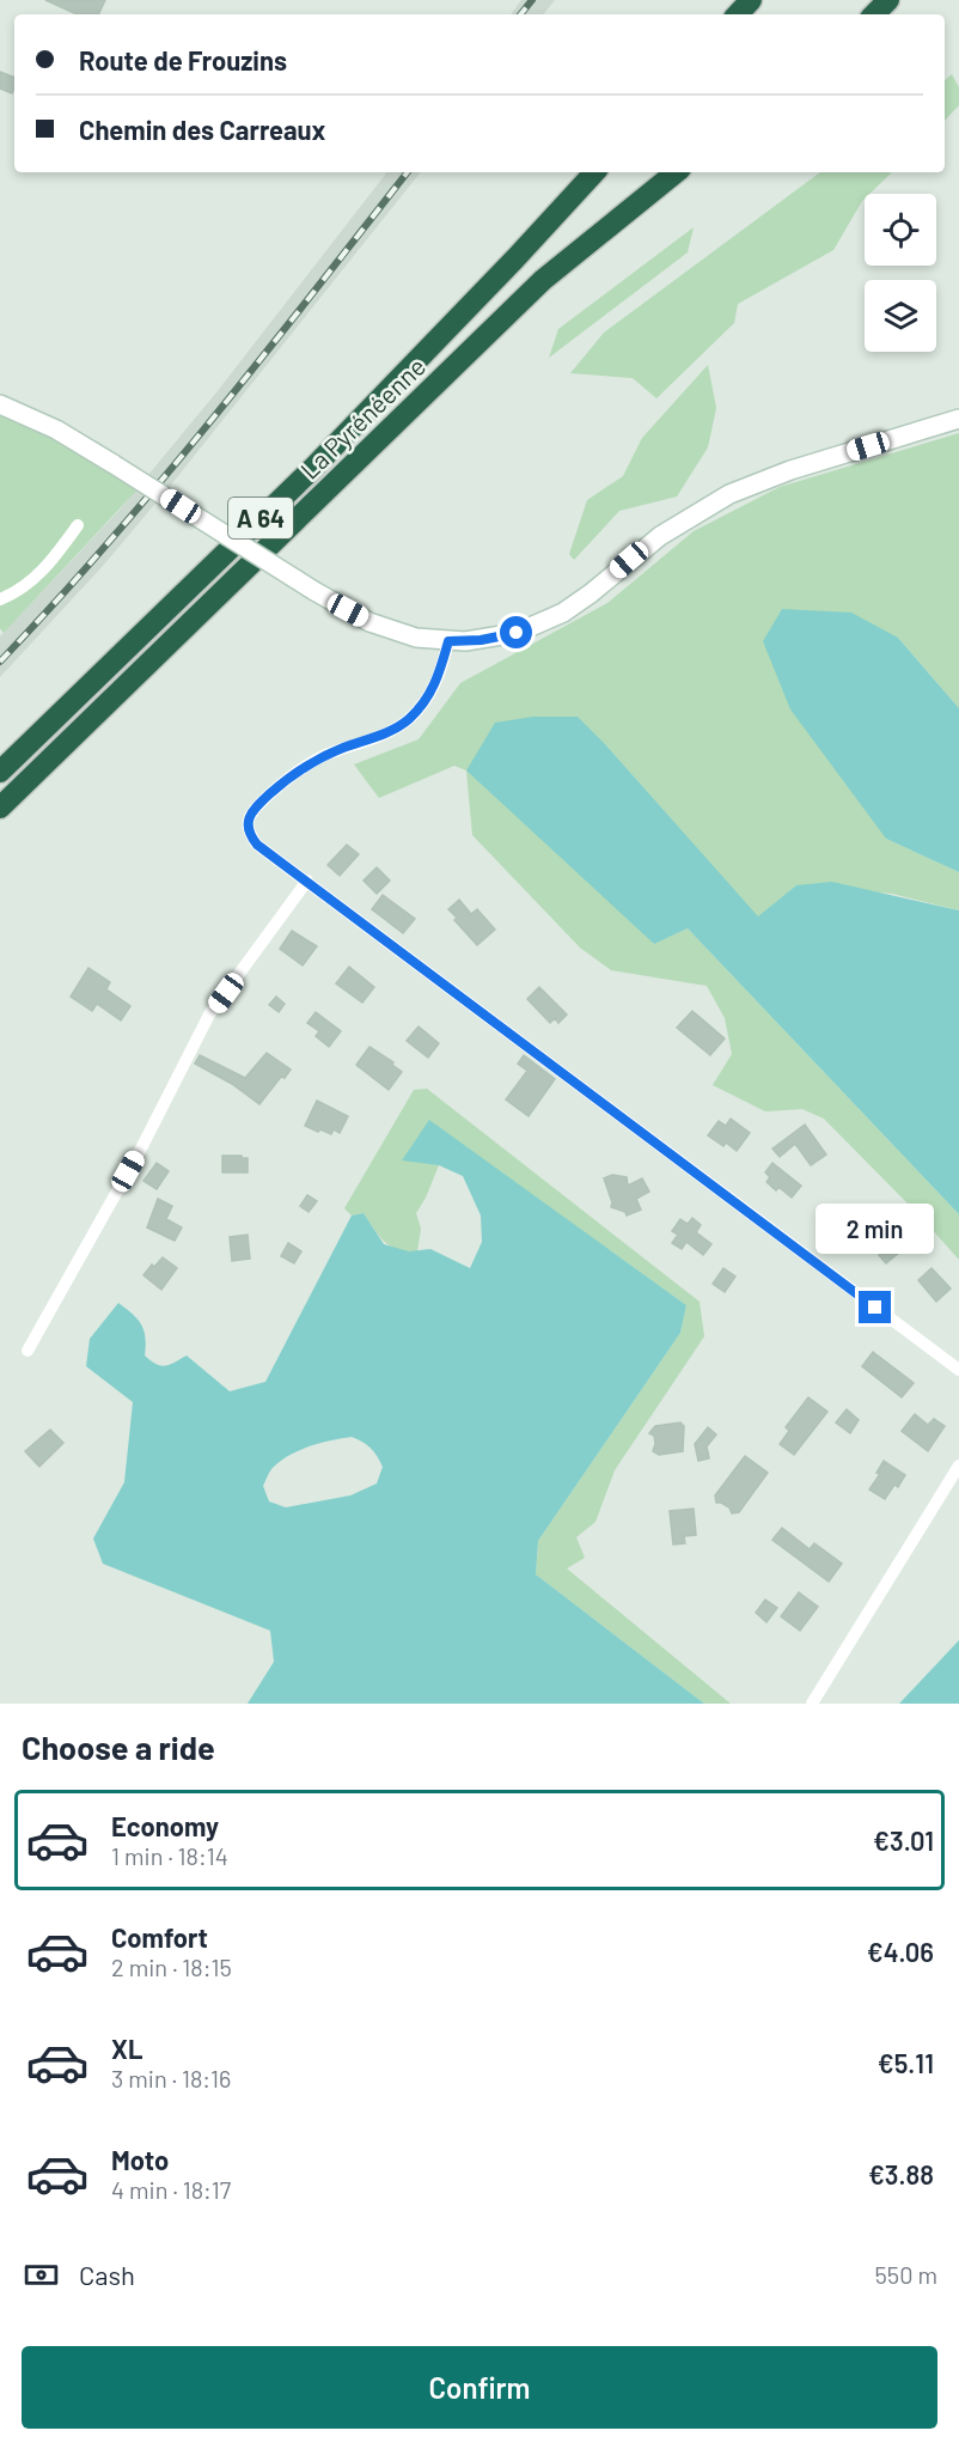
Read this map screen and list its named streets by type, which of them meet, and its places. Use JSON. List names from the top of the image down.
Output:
{
  "streets": {
    "highway": ["La Pyrénéenne", "A 64"]
  },
  "page": {
    "banner": ["Route de Frouzins", "Chemin des Carreaux"],
    "bubble": "2 min",
    "heading": "Choose a ride",
    "list": [
      {
        "name": "Economy",
        "note": "1 min · 18:14",
        "value": "€3.01"
      },
      {
        "name": "Comfort",
        "note": "2 min · 18:15",
        "value": "€4.06"
      },
      {
        "name": "XL",
        "note": "3 min · 18:16",
        "value": "€5.11"
      },
      {
        "name": "Moto",
        "note": "4 min · 18:17",
        "value": "€3.88"
      }
    ],
    "pay": ["Cash", "550 m"],
    "buttons": "Confirm"
  }
}
